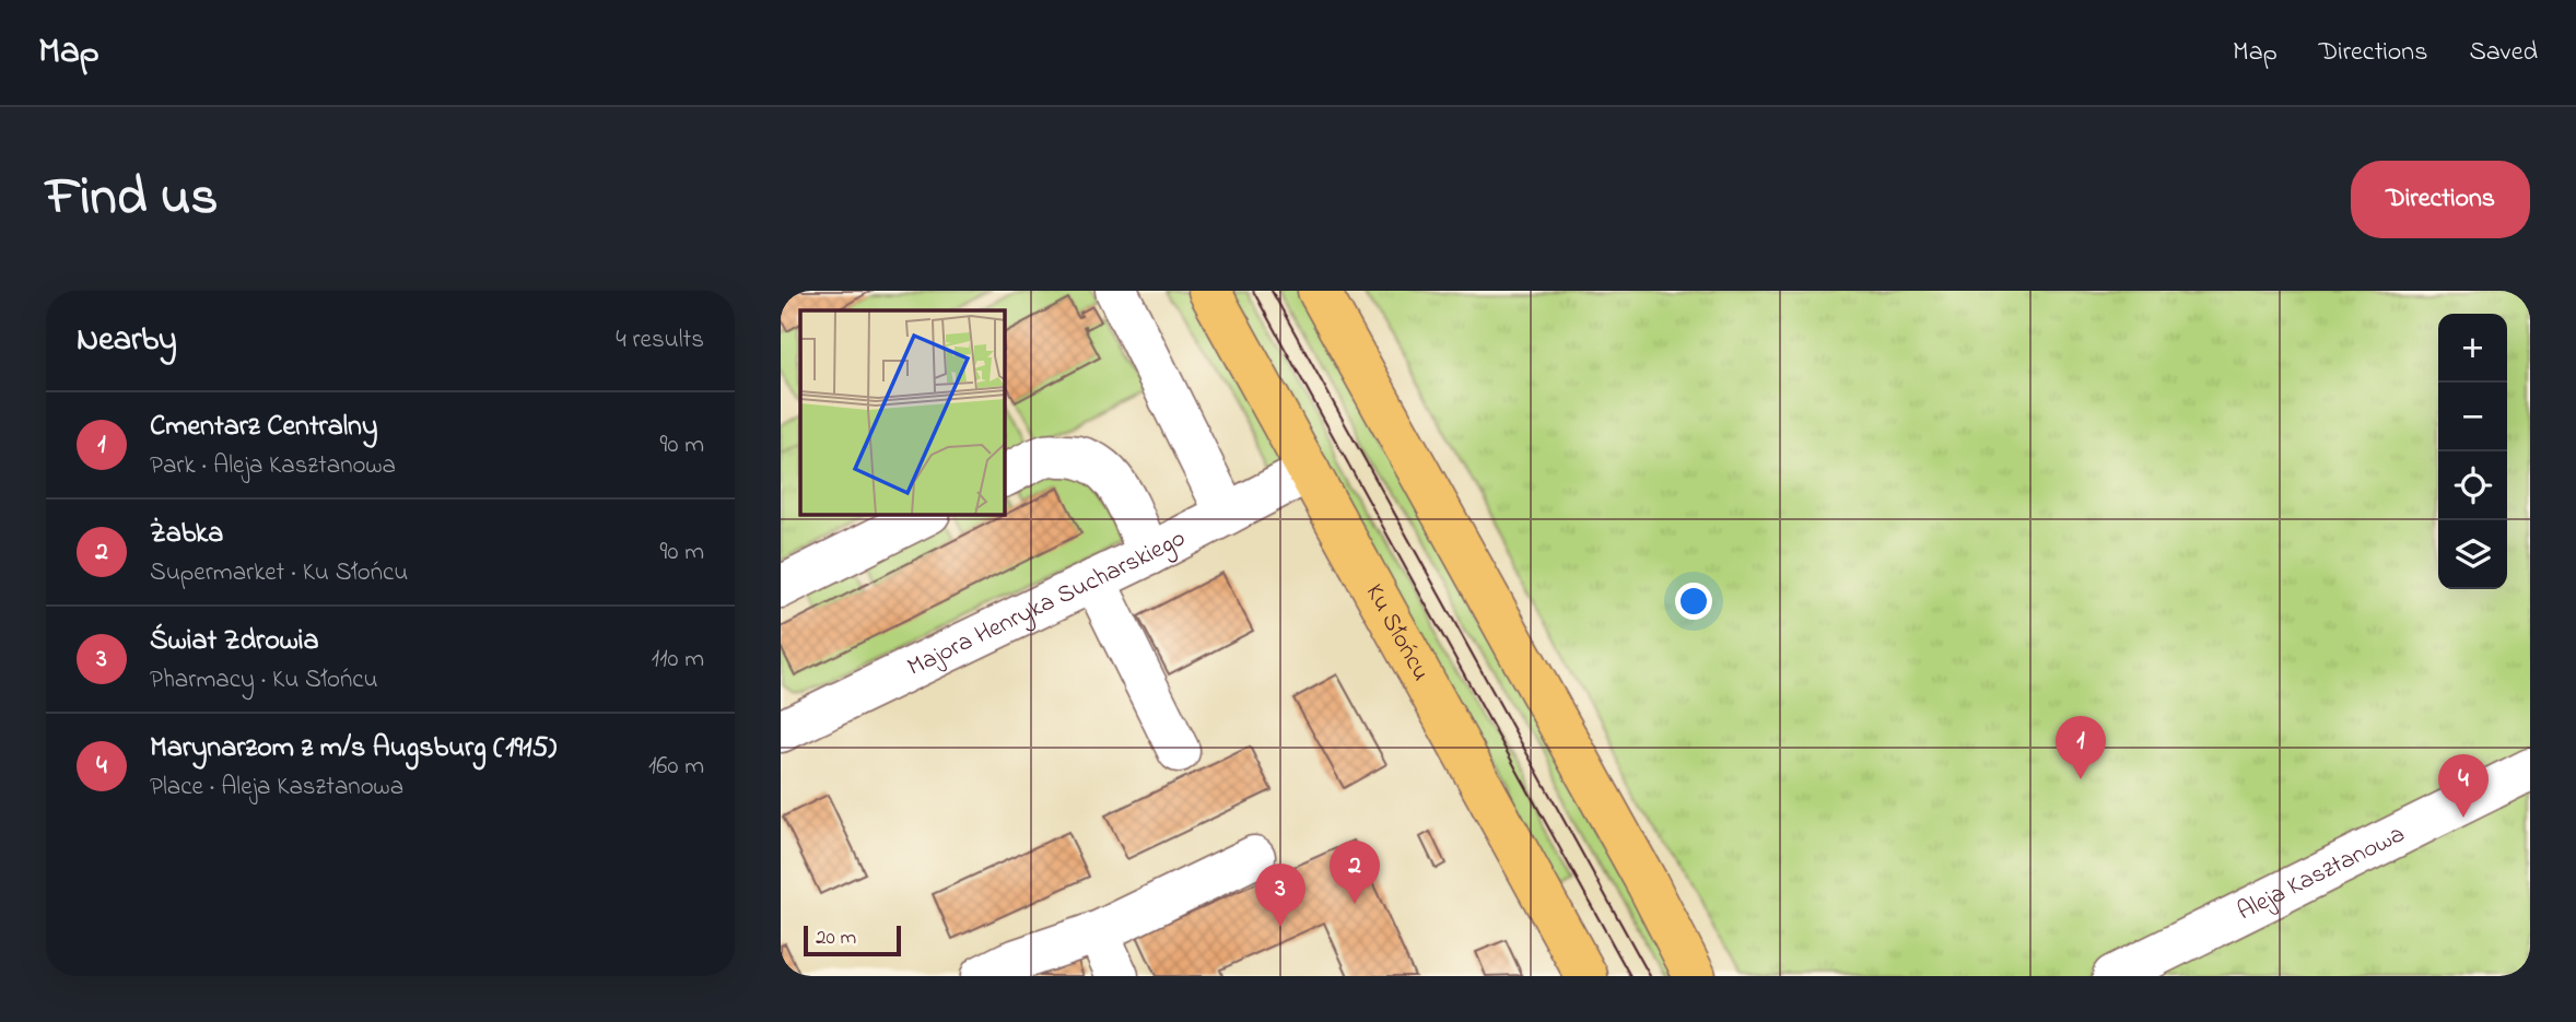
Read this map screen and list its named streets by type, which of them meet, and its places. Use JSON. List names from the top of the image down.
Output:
{
  "streets": {
    "main road": ["Ku Słońcu"],
    "street": ["Majora Henryka Sucharskiego", "Aleja Kasztanowa"]
  },
  "crossings": [
    ["Majora Henryka Sucharskiego", "Ku Słońcu"]
  ],
  "scale_bar": "20 m",
  "page": {
    "header": "Map",
    "nav": ["Map", "Directions", "Saved"],
    "title": "Find us",
    "buttons": "Directions",
    "heading": ["Nearby", "4 results"],
    "map_buttons": ["+", "−"],
    "list": [
      {
        "mark": "1",
        "name": "Cmentarz Centralny",
        "note": "Park · Aleja Kasztanowa",
        "value": "90 m"
      },
      {
        "mark": "2",
        "name": "Żabka",
        "note": "Supermarket · Ku Słońcu",
        "value": "90 m"
      },
      {
        "mark": "3",
        "name": "Świat Zdrowia",
        "note": "Pharmacy · Ku Słońcu",
        "value": "110 m"
      },
      {
        "mark": "4",
        "name": "Marynarzom z m/s Augsburg (1915)",
        "note": "Place · Aleja Kasztanowa",
        "value": "160 m"
      }
    ],
    "pins": [
      "1",
      "4",
      "2",
      "3"
    ],
    "scale": "20 m"
  }
}
